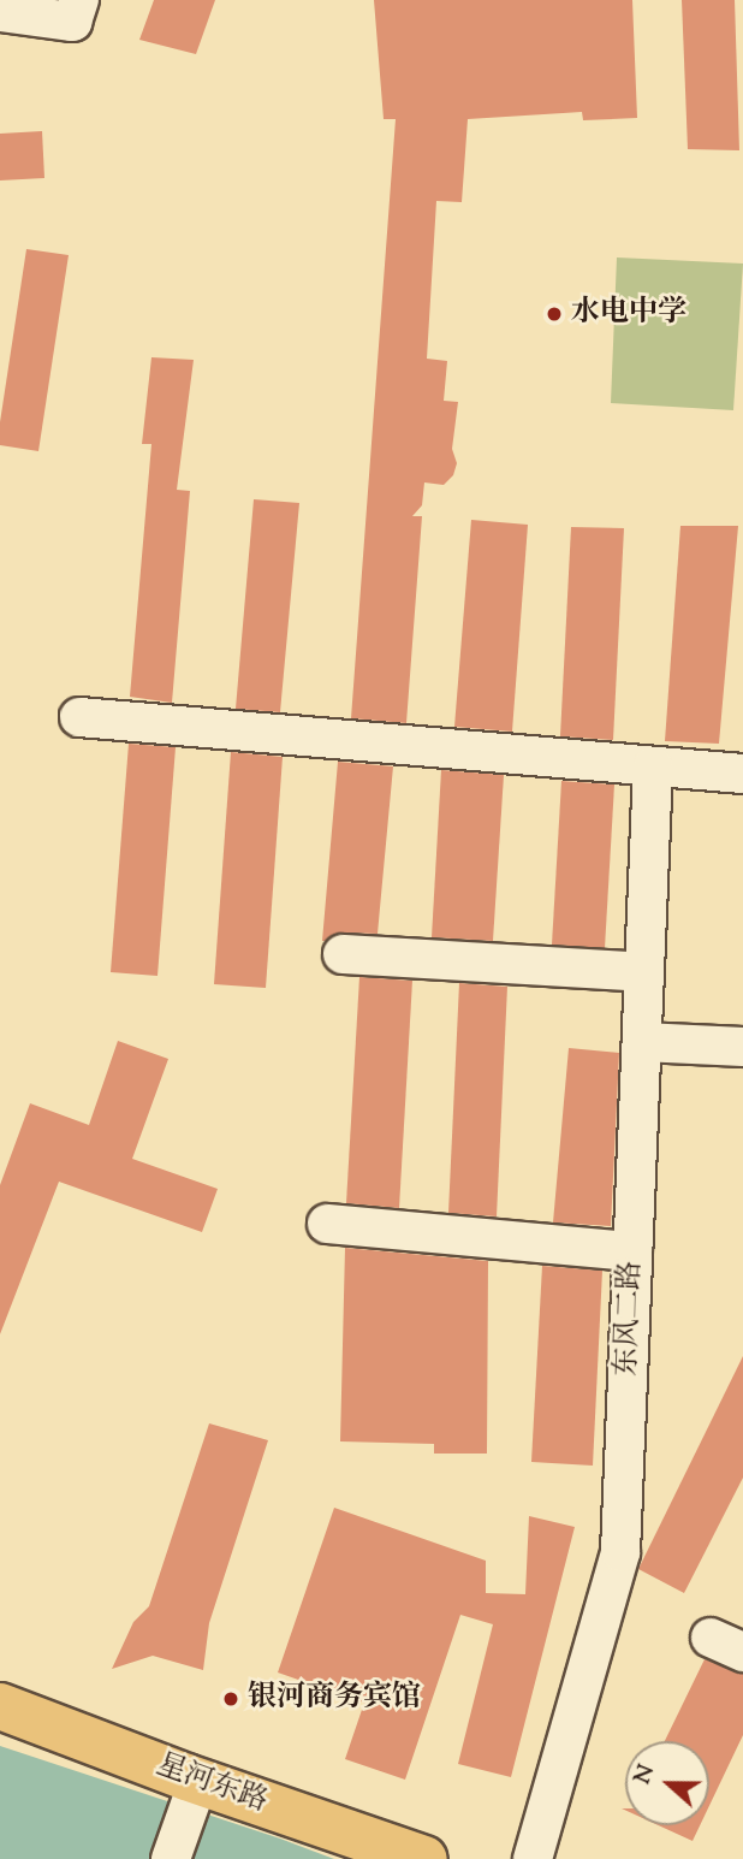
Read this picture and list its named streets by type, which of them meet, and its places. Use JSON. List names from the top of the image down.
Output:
{
  "streets": {
    "main road": ["星河东路"],
    "street": ["东风二路"]
  },
  "places": ["水电中学", "银河商务宾馆"],
  "north": "left"
}
